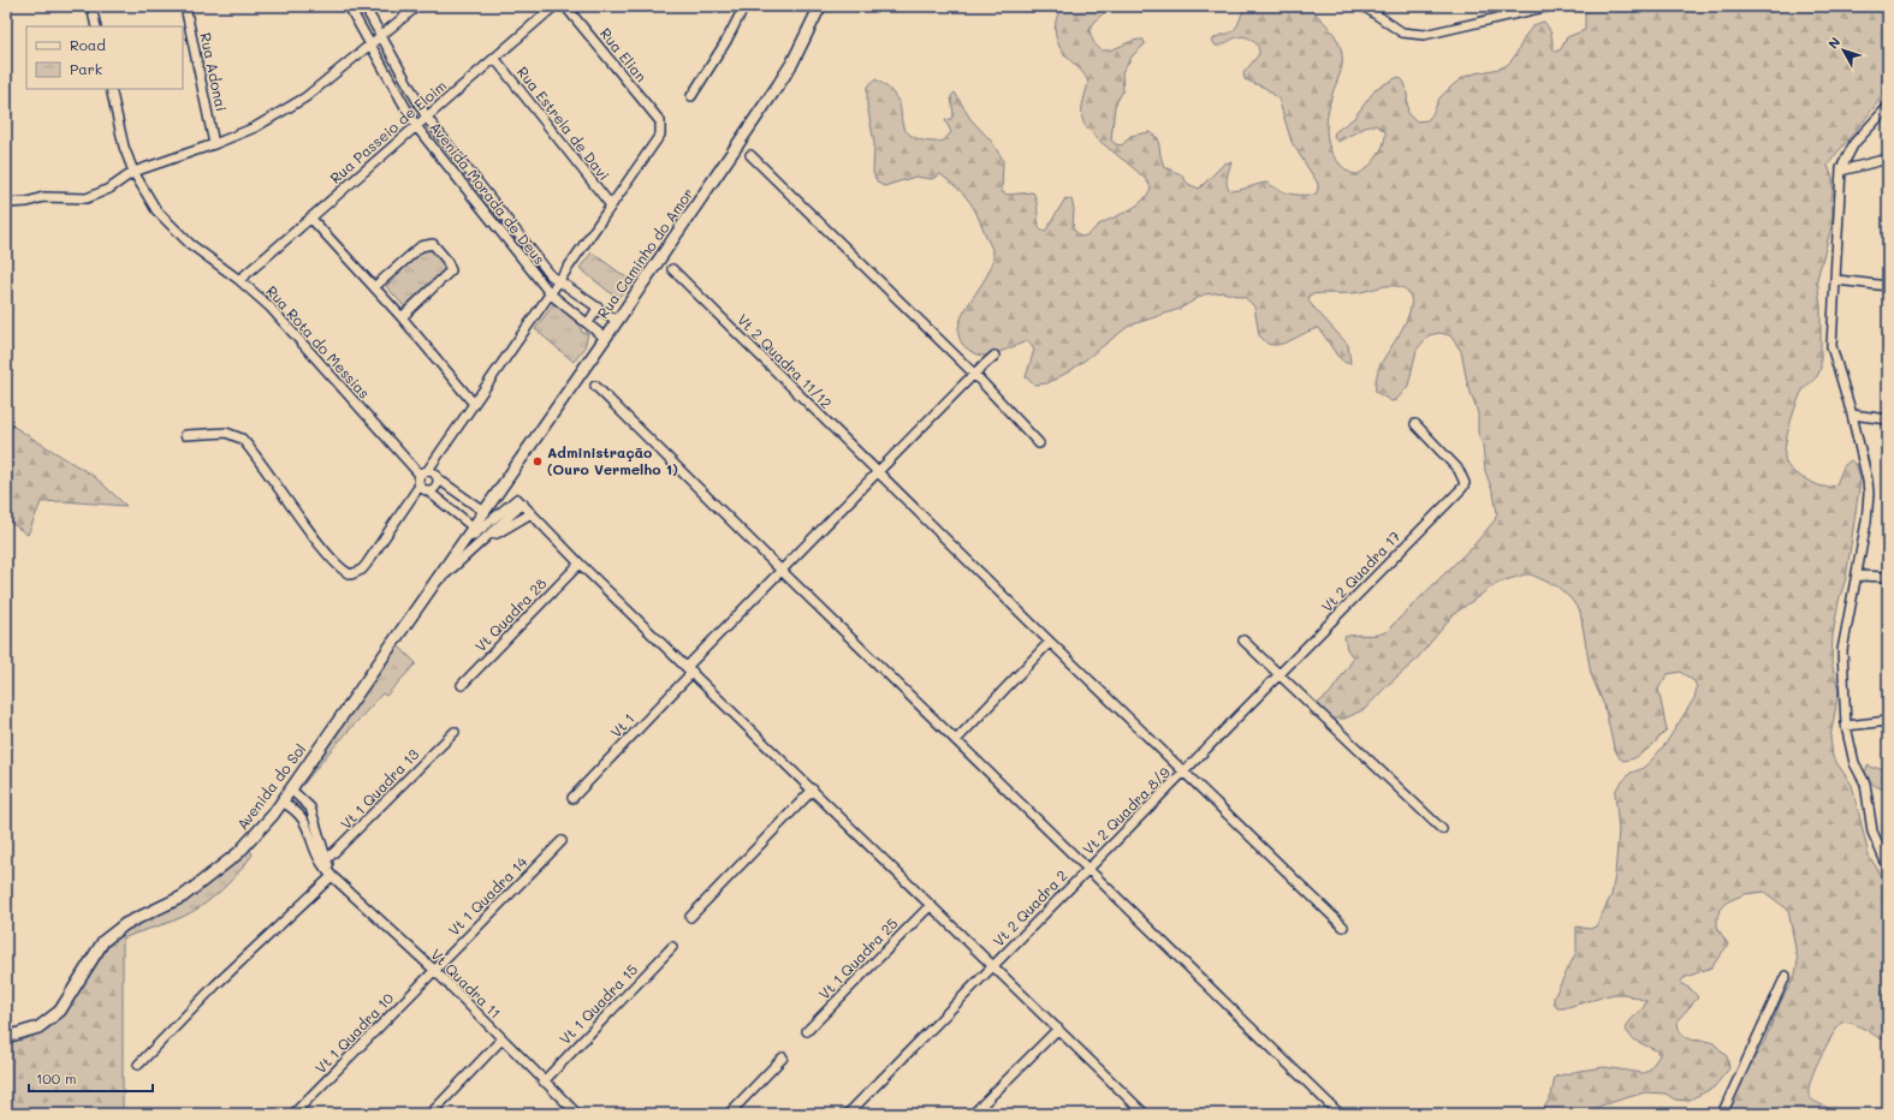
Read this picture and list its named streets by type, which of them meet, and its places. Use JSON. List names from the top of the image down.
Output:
{
  "streets": {
    "street": [
      "Rua Elian",
      "Rua Adonai",
      "Rua Estrela de Davi",
      "Rua Passeio de Eloim",
      "Avenida Morada de Deus",
      "Rua Caminho do Amor",
      "Rua Rota do Messias",
      "Vt 2 Quadra 11/12",
      "Vt 2 Quadra 17",
      "Vt Quadra 28",
      "Vt 1",
      "Avenida do Sol",
      "Vt 1 Quadra 13",
      "Vt 2 Quadra 8/9",
      "Vt 1 Quadra 14",
      "Vt 2 Quadra 2",
      "Vt 1 Quadra 25",
      "Vt Quadra 11",
      "Vt 1 Quadra 15",
      "Vt 1 Quadra 10"
    ]
  },
  "crossings": [
    ["Rua Elian", "Rua Estrela de Davi"],
    ["Rua Estrela de Davi", "Rua Passeio de Eloim"],
    ["Rua Passeio de Eloim", "Avenida Morada de Deus"],
    ["Rua Passeio de Eloim", "Rua Rota do Messias"],
    ["Avenida Morada de Deus", "Rua Caminho do Amor"],
    ["Rua Caminho do Amor", "Avenida do Sol"],
    ["Vt 2 Quadra 11/12", "Vt 2 Quadra 17"],
    ["Vt 2 Quadra 11/12", "Vt 1"],
    ["Vt 2 Quadra 11/12", "Vt 2 Quadra 8/9"],
    ["Vt 2 Quadra 17", "Vt 2 Quadra 8/9"],
    ["Vt 1 Quadra 13", "Vt Quadra 11"],
    ["Vt 2 Quadra 8/9", "Vt 2 Quadra 2"],
    ["Vt 1 Quadra 14", "Vt Quadra 11"],
    ["Vt 1 Quadra 14", "Vt 1 Quadra 10"],
    ["Vt Quadra 11", "Vt 1 Quadra 15"],
    ["Vt Quadra 11", "Vt 1 Quadra 10"]
  ],
  "places": ["Administração (Ouro Vermelho 1)"],
  "legend": ["Road", "Park"],
  "scale_bar": "100 m",
  "north": "top left"
}
